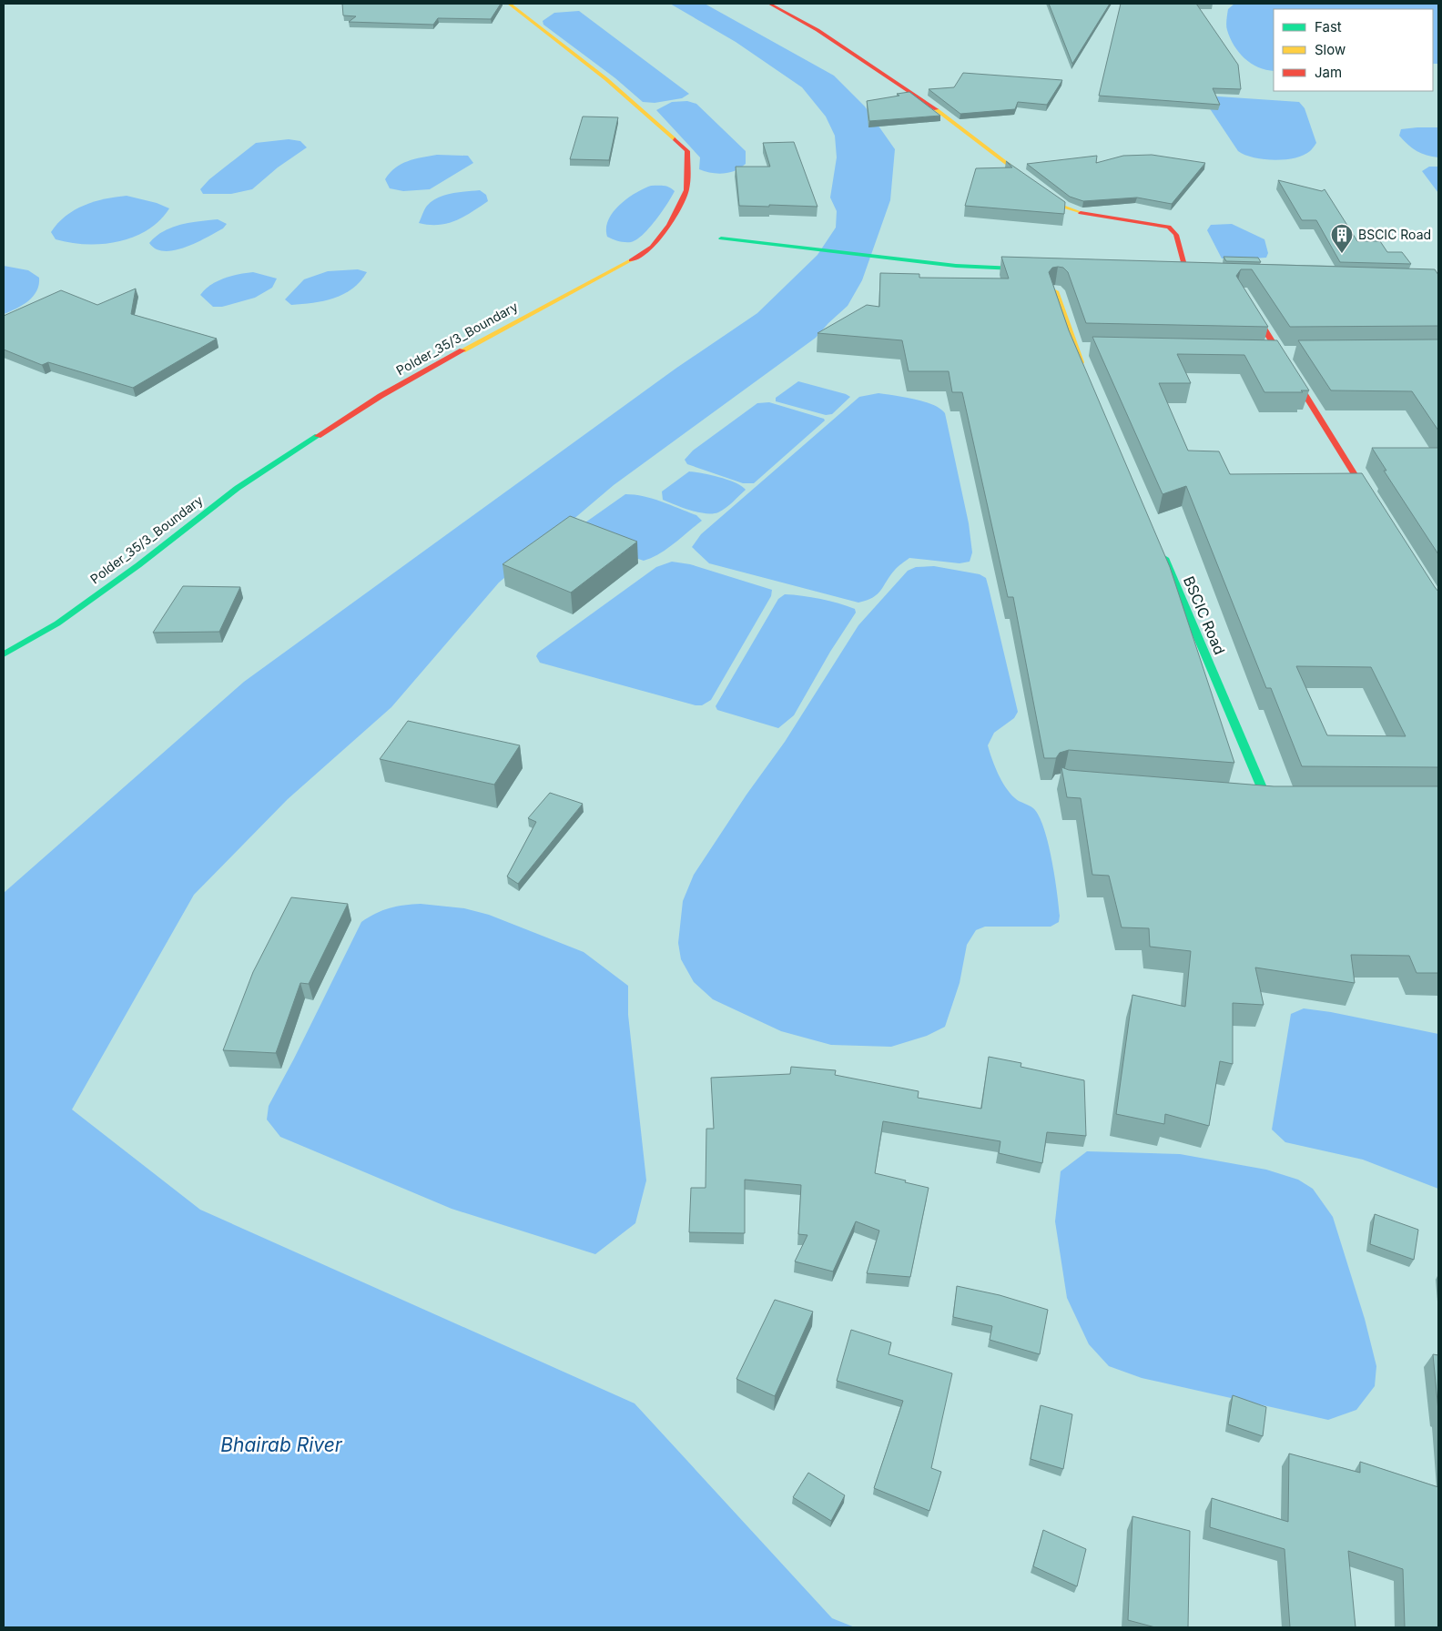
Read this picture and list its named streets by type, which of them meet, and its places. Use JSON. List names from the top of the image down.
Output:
{
  "streets": {
    "street": ["Polder_35/3_Boundary", "BSCIC Road"]
  },
  "water": ["Bhairab River"],
  "places": {
    "building": ["BSCIC Road"]
  },
  "legend": ["Fast", "Slow", "Jam"]
}
